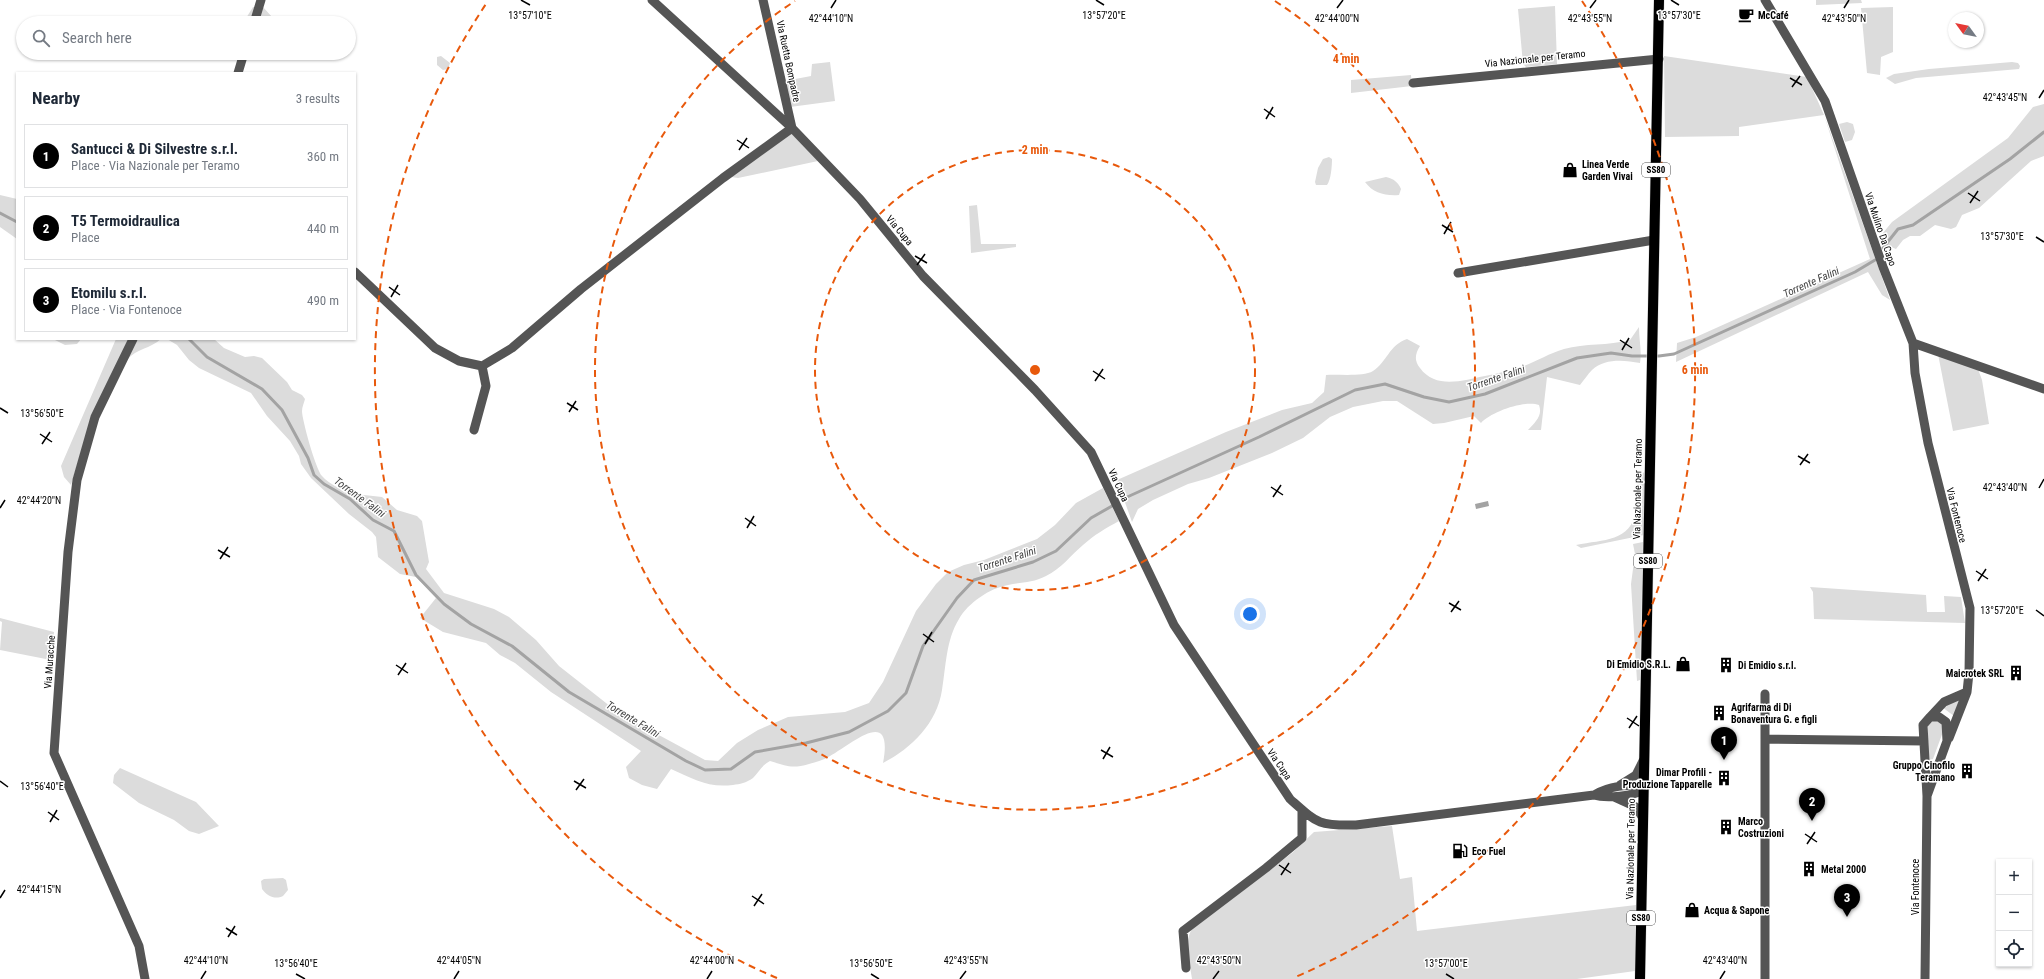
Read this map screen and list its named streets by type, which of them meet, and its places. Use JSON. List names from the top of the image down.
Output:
{
  "streets": {
    "main road": ["Via Nazionale per Teramo", "SS80"],
    "street": [
      "Via Ruetta Bompadre",
      "Via Mulino Da Capo",
      "Via Cupa",
      "Via Fontenoce",
      "Via Muracche"
    ]
  },
  "crossings": [
    ["Via Nazionale per Teramo", "Via Cupa"],
    ["Via Ruetta Bompadre", "Via Cupa"],
    ["Via Mulino Da Capo", "Via Fontenoce"]
  ],
  "water": ["Torrente Falini"],
  "places": {
    "cafe": ["McCafé"],
    "shop": ["Linea Verde Garden Vivai", "Di Emidio S.R.L.", "Acqua & Sapone"],
    "building": [
      "Di Emidio s.r.l.",
      "Maicrotek SRL",
      "Agrifarma di Di Bonaventura G. e figli",
      "Gruppo Cinofilo Teramano",
      "Dimar Profili - Produzione Tapparelle",
      "Marco Costruzioni",
      "Metal 2000"
    ],
    "fuel station": ["Eco Fuel"]
  },
  "north": "top left",
  "page": {
    "search": "Search here",
    "heading": ["Nearby", "3 results"],
    "list": [
      {
        "mark": "1",
        "name": "Santucci & Di Silvestre s.r.l.",
        "note": "Place · Via Nazionale per Teramo",
        "value": "360 m"
      },
      {
        "mark": "2",
        "name": "T5 Termoidraulica",
        "note": "Place",
        "value": "440 m"
      },
      {
        "mark": "3",
        "name": "Etomilu s.r.l.",
        "note": "Place · Via Fontenoce",
        "value": "490 m"
      }
    ],
    "pins": ["1", "2", "3"],
    "map_buttons": ["+", "−"]
  },
  "coordinates": [
    "13°57'10\"E",
    "13°57'20\"E",
    "13°57'30\"E",
    "42°44'10\"N",
    "42°44'00\"N",
    "42°43'55\"N",
    "42°43'50\"N",
    "42°43'45\"N",
    "13°56'50\"E",
    "42°43'40\"N",
    "42°44'20\"N",
    "13°56'40\"E",
    "42°44'15\"N",
    "42°44'05\"N",
    "13°57'00\"E"
  ],
  "rings": ["4 min", "2 min", "6 min"]
}
